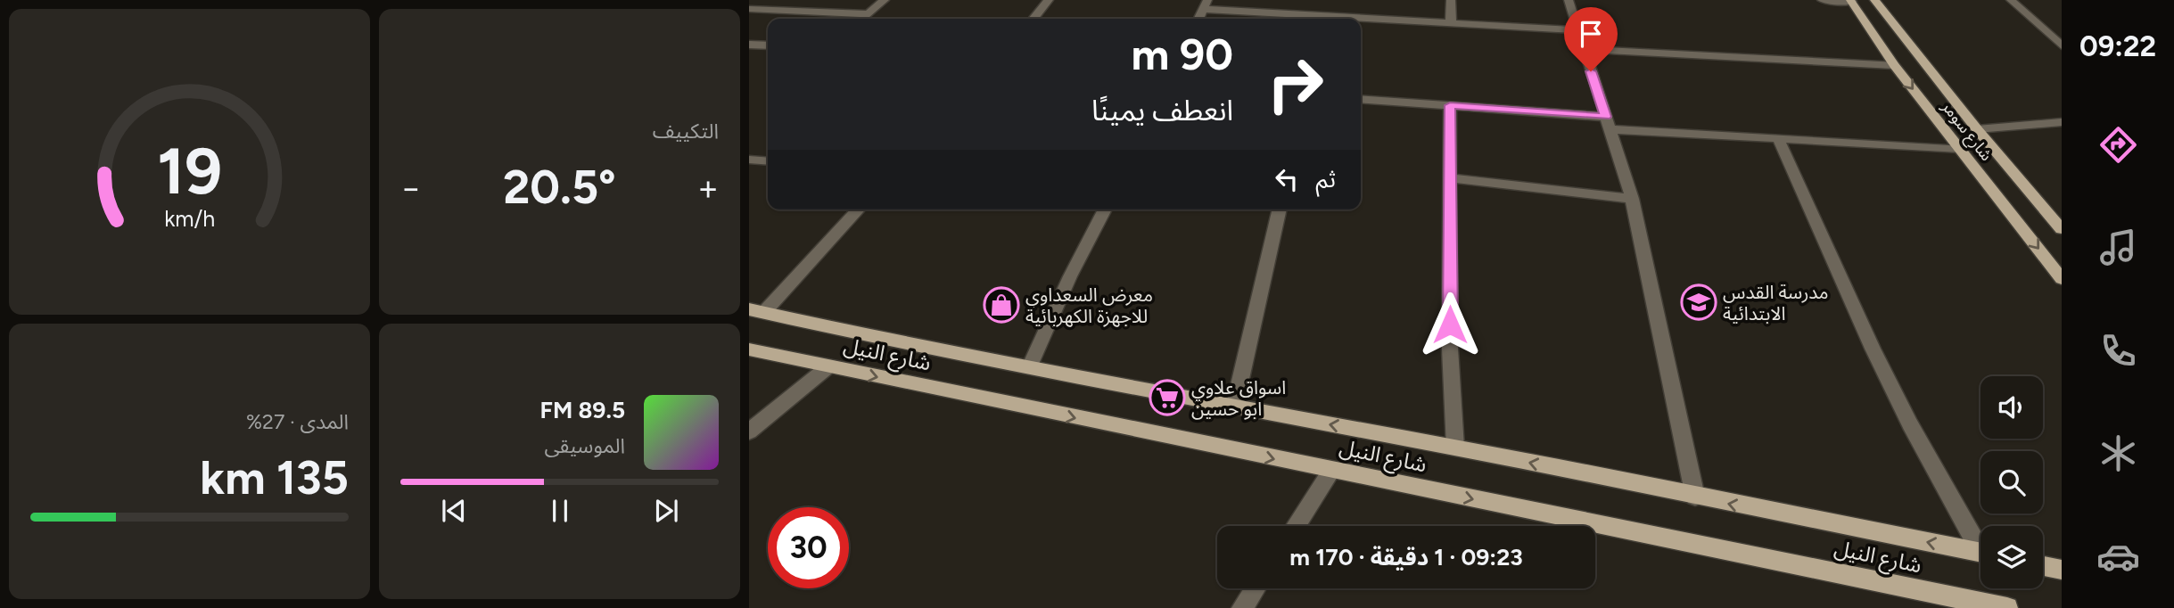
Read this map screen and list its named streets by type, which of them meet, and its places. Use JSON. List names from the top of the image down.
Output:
{
  "streets": {
    "main road": ["شارع سومر", "شارع النيل"]
  },
  "places": {
    "school or university": ["مدرسة القدس الابتدائية"],
    "shop": ["معرض السعداوي للاجهزة الكهربائية"],
    "supermarket": ["اسواق علاوي ابو حسين"]
  },
  "page": {
    "tabs": "09:22",
    "tile": [
      "التكييف",
      ["المدى · 27%", "135 km"]
    ],
    "turn": ["90 m", "انعطف يمينًا"],
    "then": "ثم",
    "heat": ["−", "20.5°", "+"],
    "song": ["89.5 FM", "الموسيقى"],
    "limit": "30",
    "trip": "09:23 · 1 دقيقة · 170 m",
    "gauge": ["19", "km/h"]
  }
}
